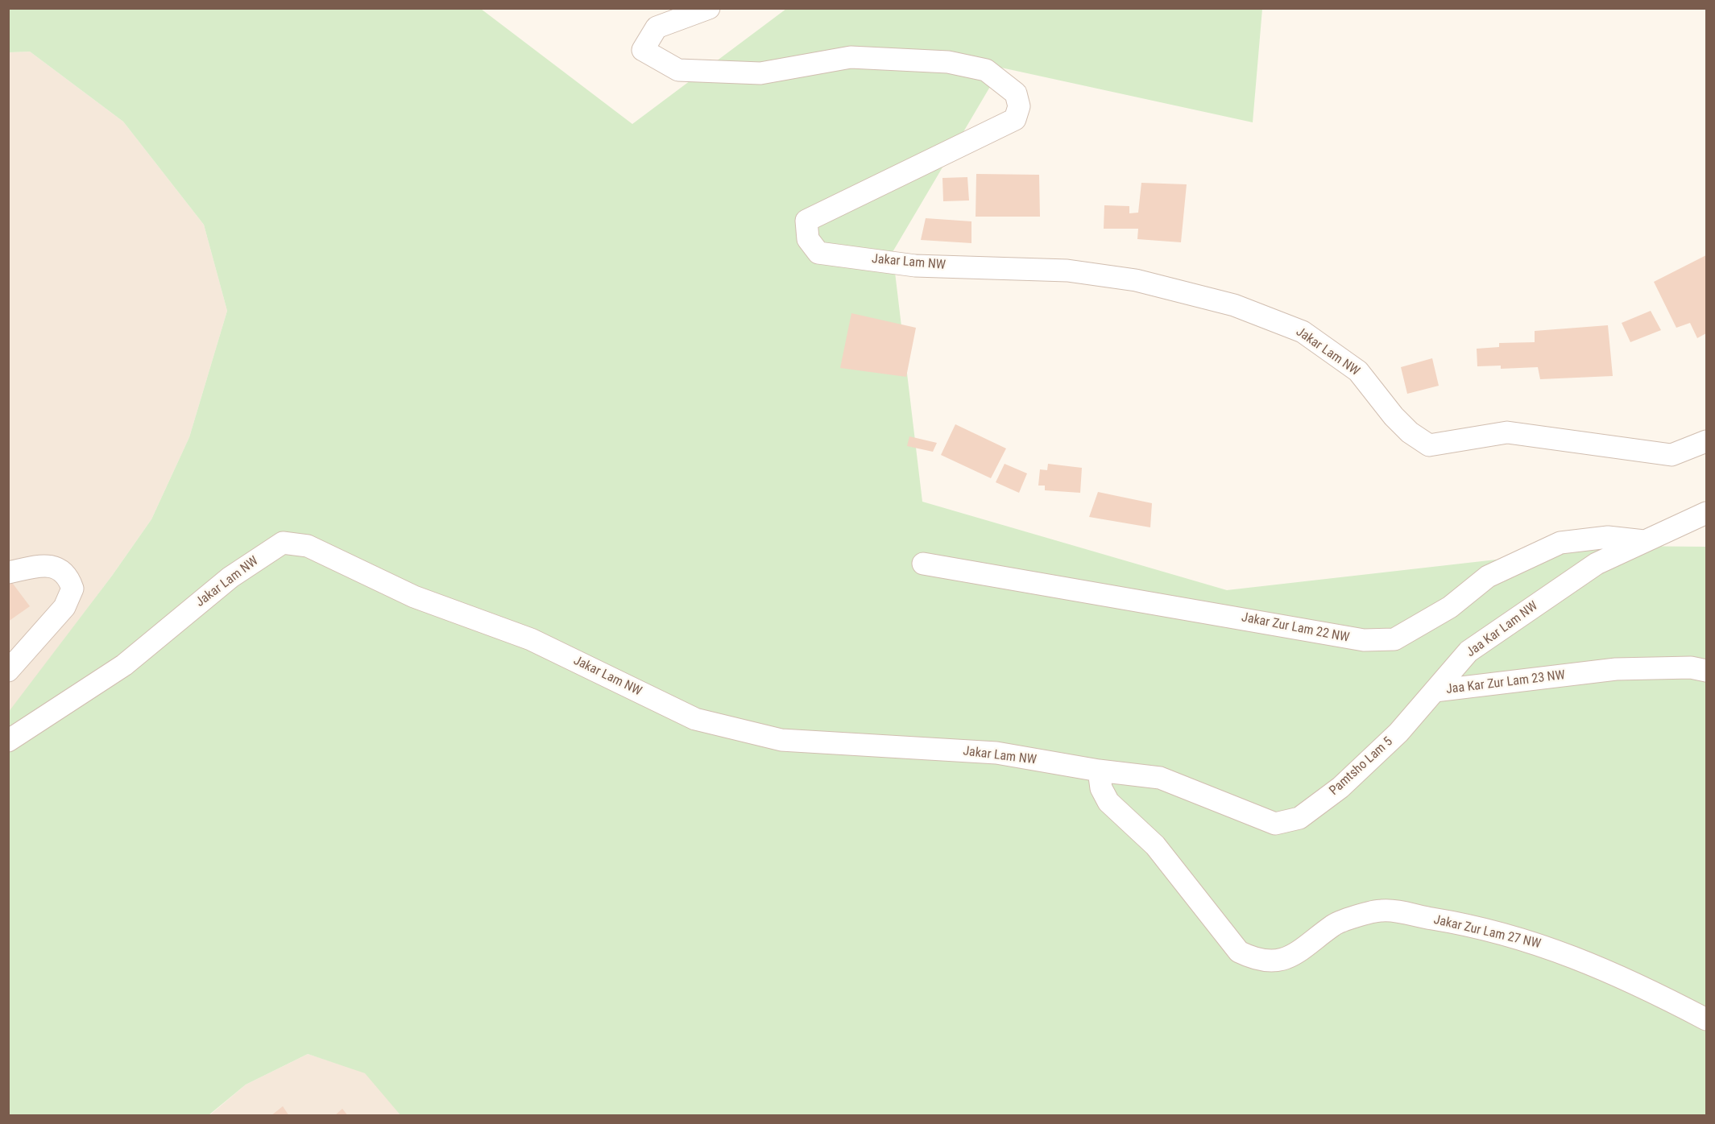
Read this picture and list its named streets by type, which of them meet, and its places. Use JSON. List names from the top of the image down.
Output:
{
  "streets": {
    "street": [
      "Jakar Lam NW",
      "Jakar Zur Lam 22 NW",
      "Jaa Kar Lam NW",
      "Jaa Kar Zur Lam 23 NW",
      "Pamtsho Lam 5",
      "Jakar Zur Lam 27 NW"
    ]
  },
  "crossings": [
    ["Jakar Lam NW", "Pamtsho Lam 5"],
    ["Jakar Lam NW", "Jakar Zur Lam 27 NW"],
    ["Jakar Zur Lam 22 NW", "Jaa Kar Lam NW"],
    ["Jaa Kar Lam NW", "Jaa Kar Zur Lam 23 NW"],
    ["Jaa Kar Lam NW", "Pamtsho Lam 5"],
    ["Jaa Kar Zur Lam 23 NW", "Pamtsho Lam 5"]
  ]
}
